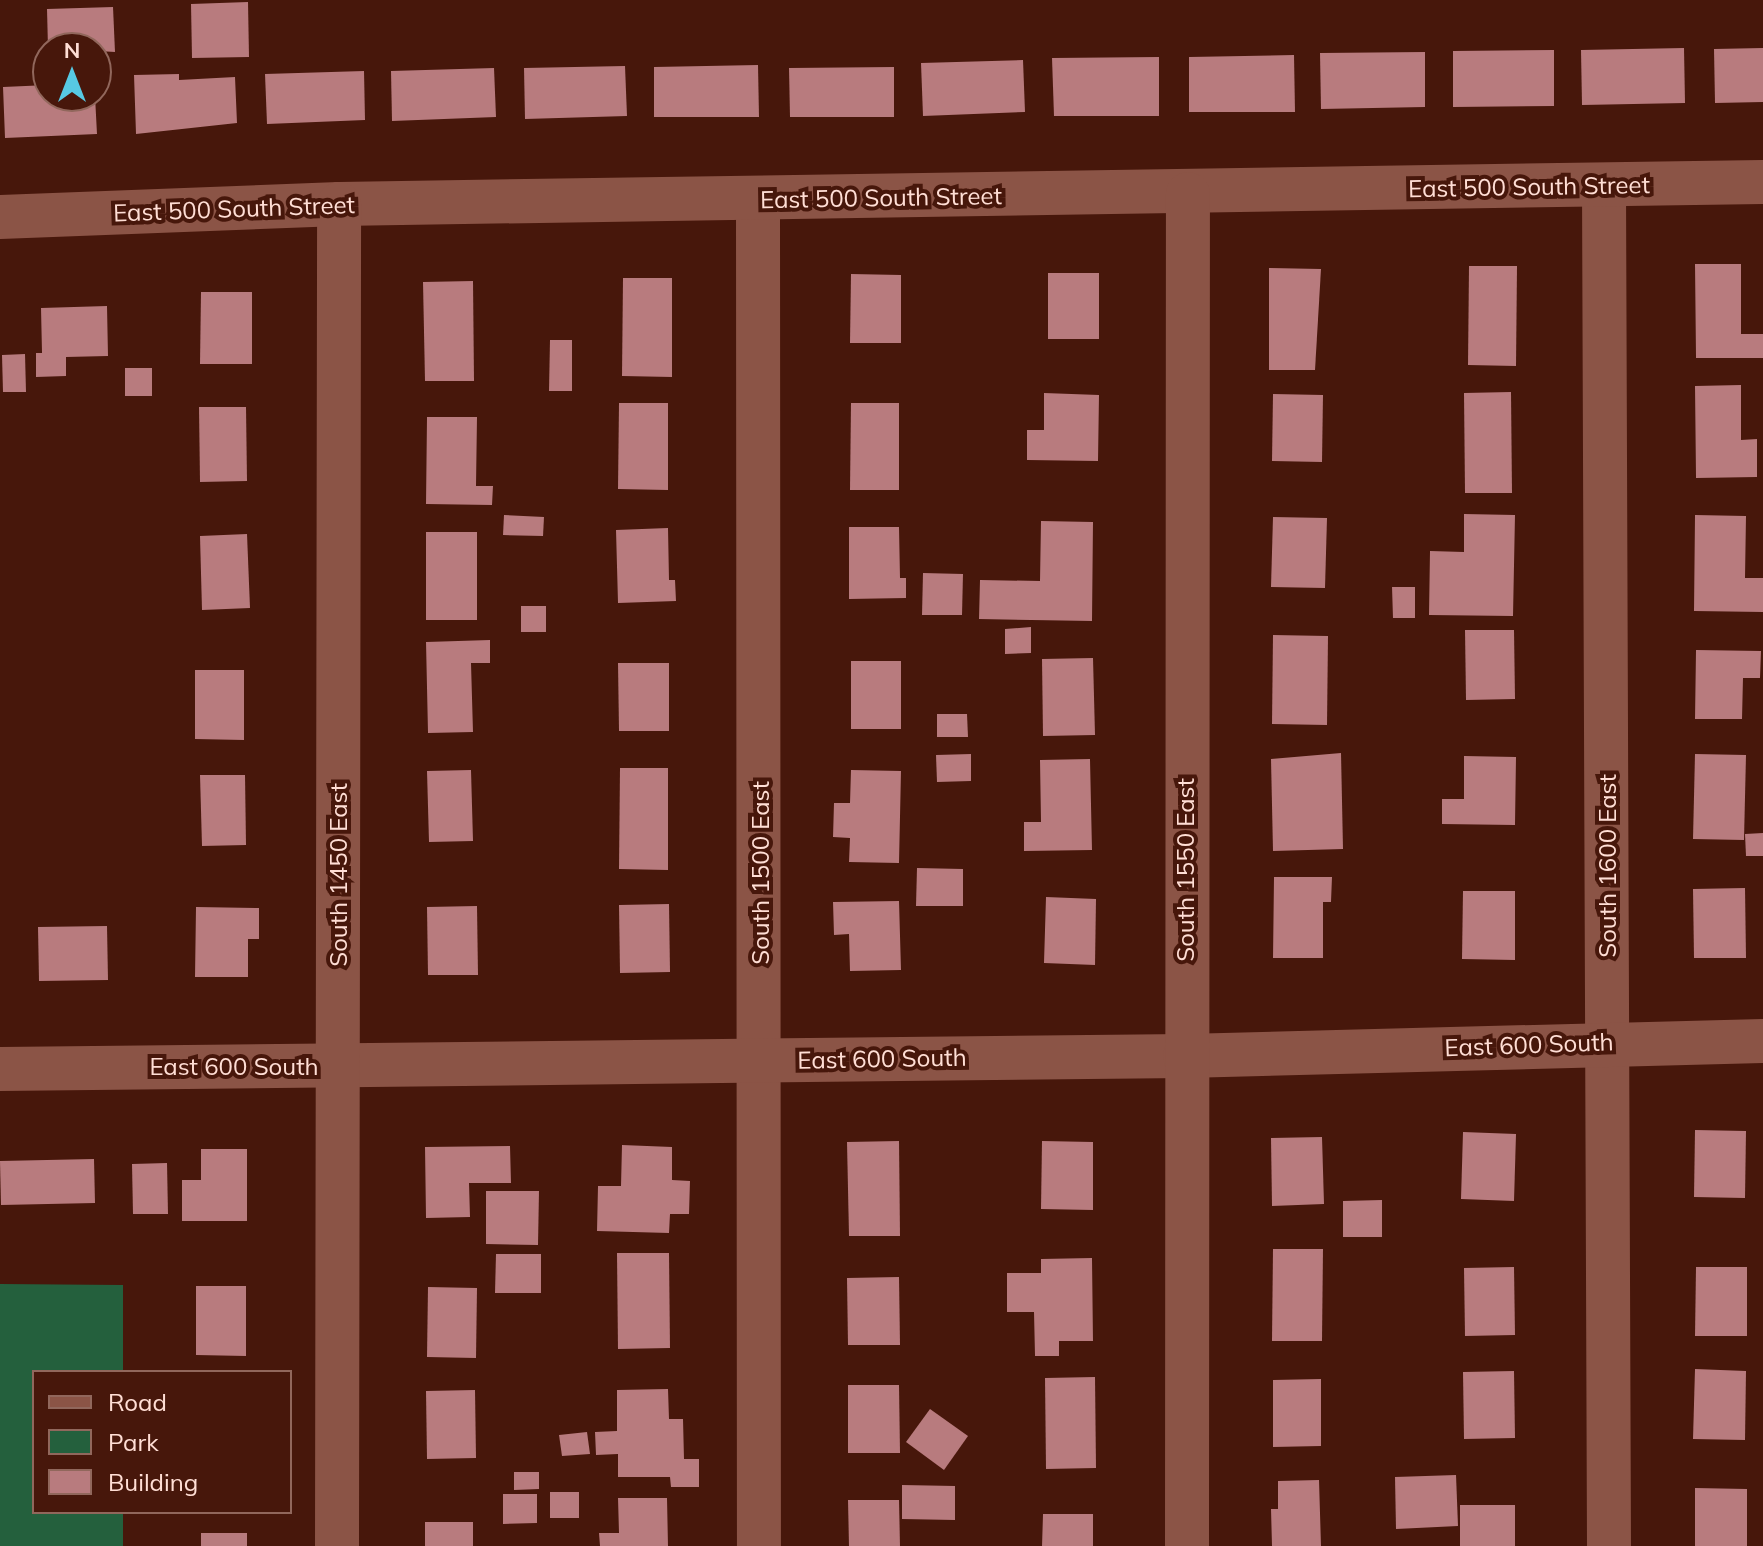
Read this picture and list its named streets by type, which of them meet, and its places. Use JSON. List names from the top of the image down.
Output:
{
  "streets": {
    "street": [
      "East 500 South Street",
      "South 1600 East",
      "South 1550 East",
      "South 1500 East",
      "South 1450 East",
      "East 600 South"
    ]
  },
  "crossings": [
    ["East 500 South Street", "South 1600 East"],
    ["East 500 South Street", "South 1550 East"],
    ["East 500 South Street", "South 1500 East"],
    ["East 500 South Street", "South 1450 East"],
    ["South 1600 East", "East 600 South"],
    ["South 1550 East", "East 600 South"],
    ["South 1500 East", "East 600 South"],
    ["South 1450 East", "East 600 South"]
  ],
  "legend": ["Road", "Park", "Building"],
  "north": "top"
}
